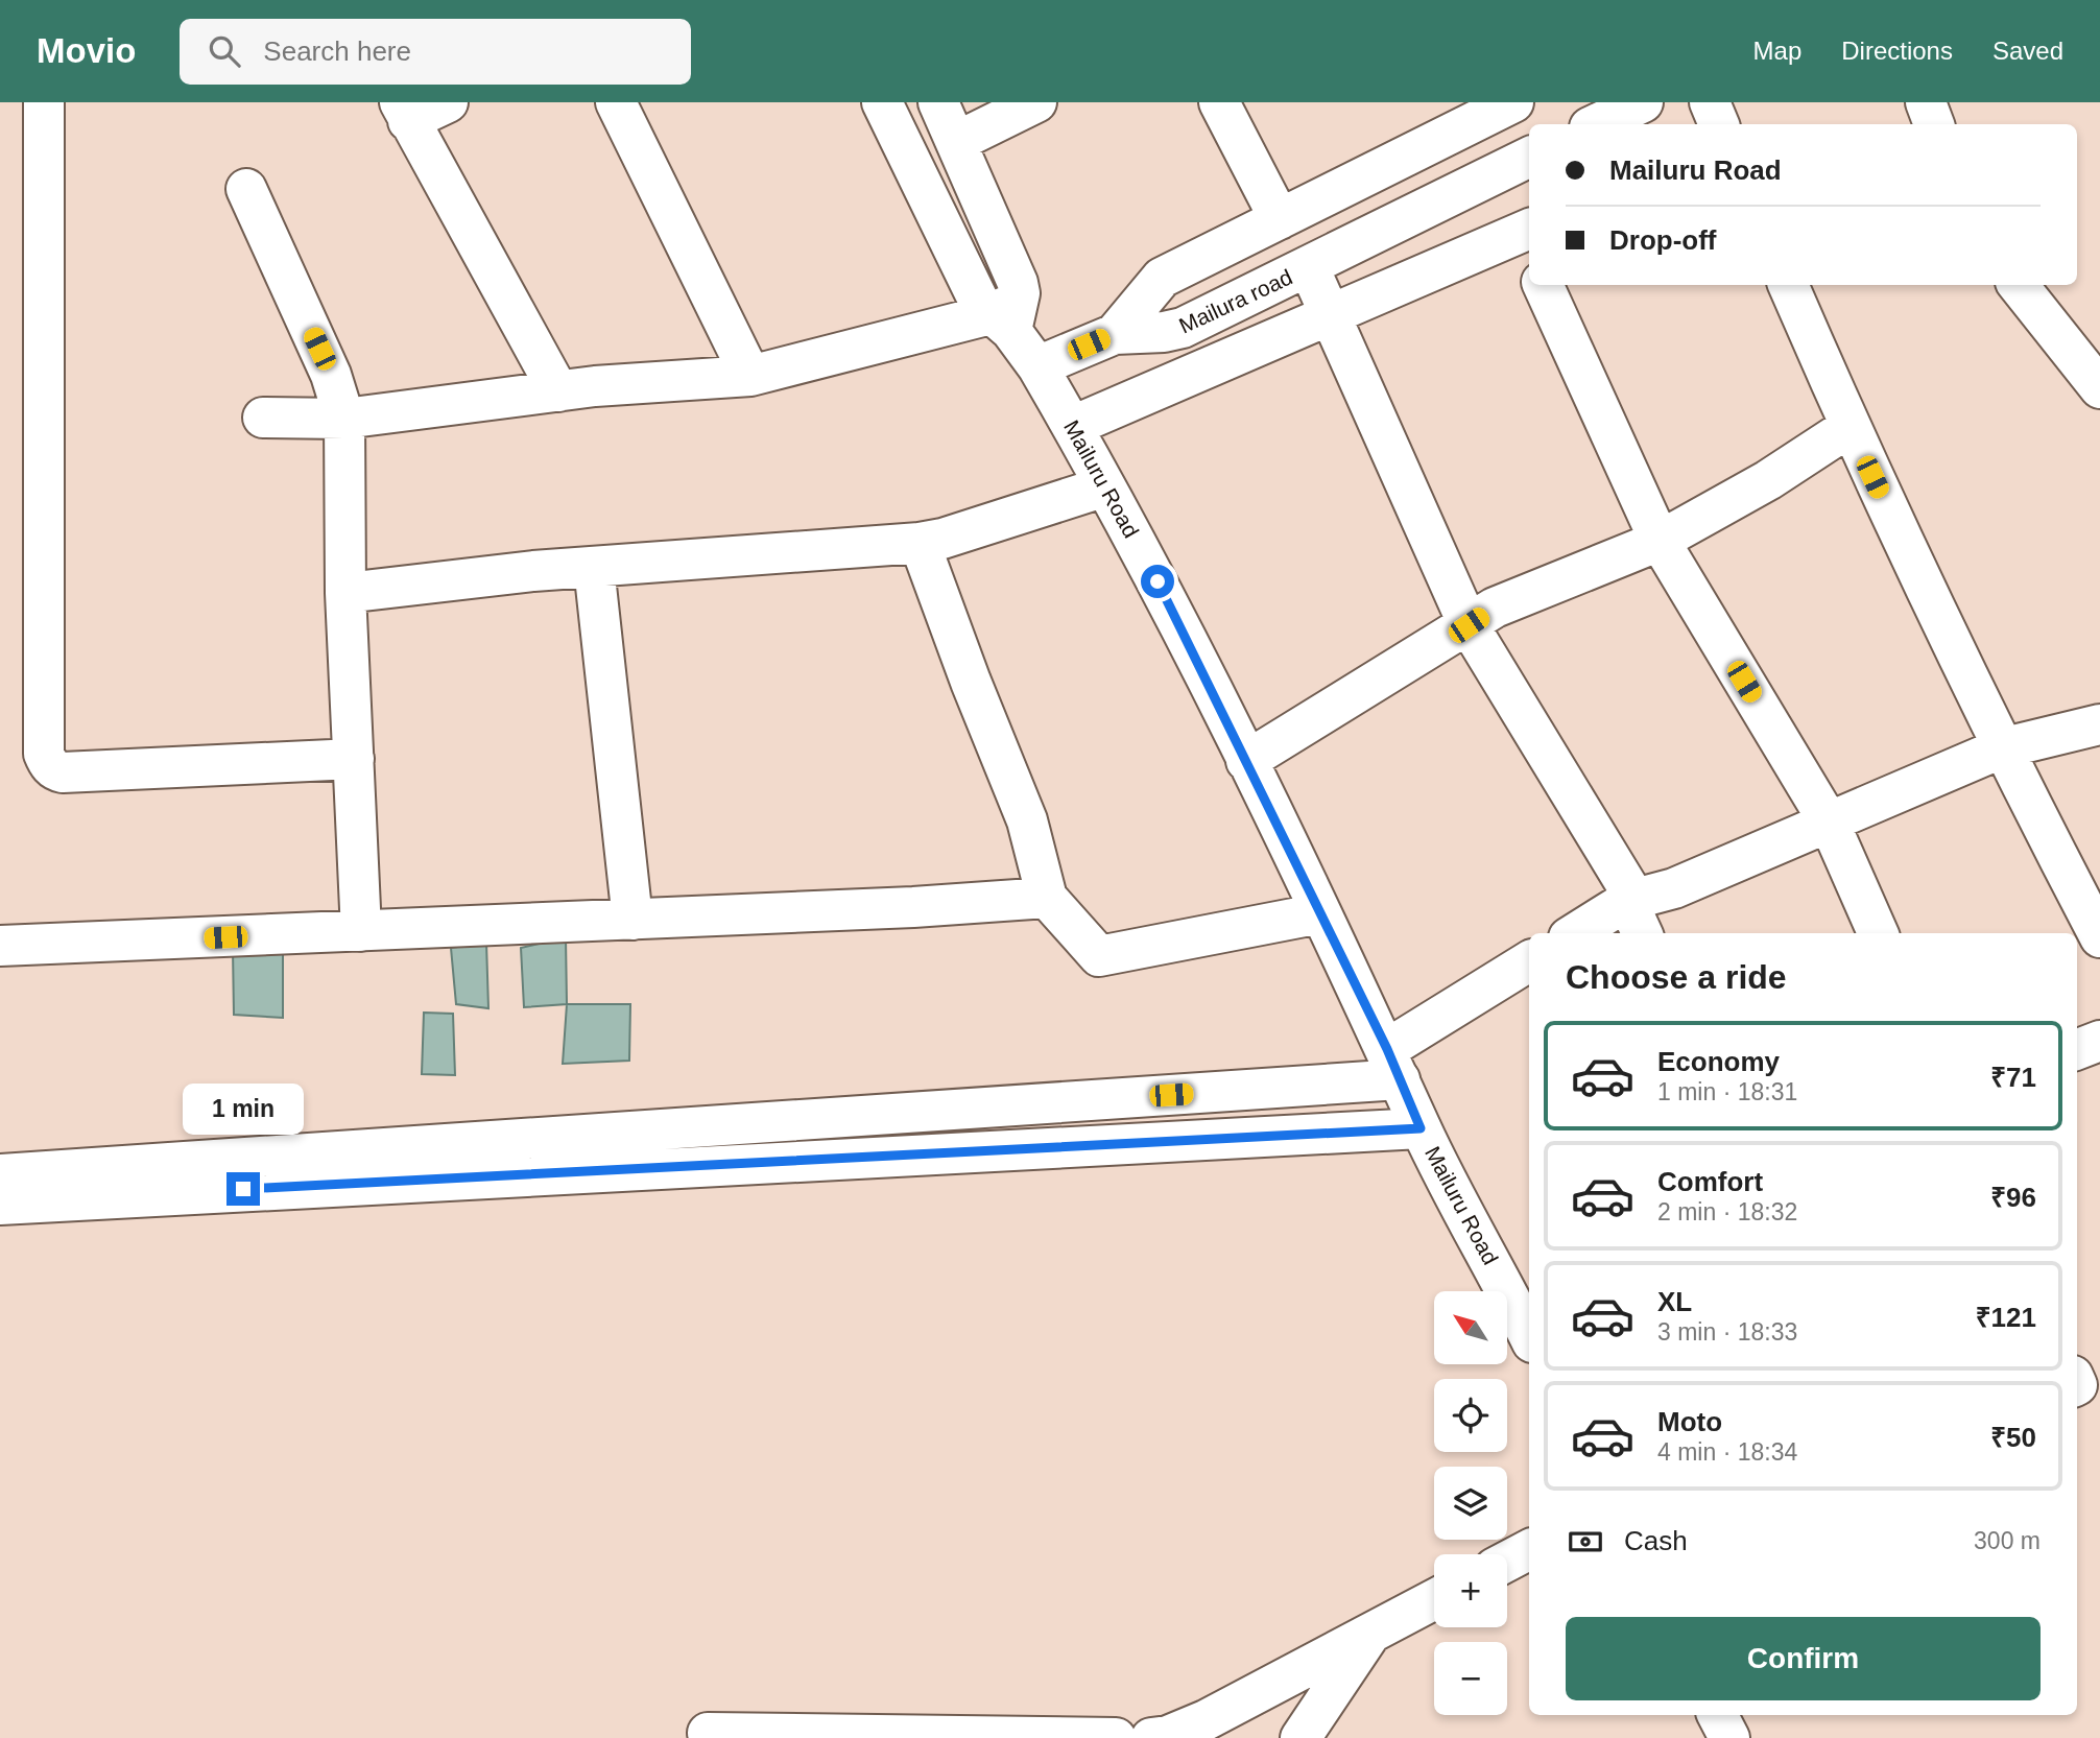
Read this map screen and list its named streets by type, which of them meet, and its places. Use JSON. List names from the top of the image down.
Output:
{
  "streets": {
    "street": ["Mailura road", "Mailuru Road"]
  },
  "north": "top left",
  "page": {
    "header": "Movio",
    "search": "Search here",
    "nav": ["Map", "Directions", "Saved"],
    "banner": ["Mailuru Road", "Drop-off"],
    "heading": "Choose a ride",
    "list": [
      {
        "name": "Economy",
        "note": "1 min · 18:31",
        "value": "₹71"
      },
      {
        "name": "Comfort",
        "note": "2 min · 18:32",
        "value": "₹96"
      },
      {
        "name": "XL",
        "note": "3 min · 18:33",
        "value": "₹121"
      },
      {
        "name": "Moto",
        "note": "4 min · 18:34",
        "value": "₹50"
      }
    ],
    "bubble": "1 min",
    "map_buttons": ["+", "−"],
    "pay": ["Cash", "300 m"],
    "buttons": "Confirm"
  }
}
